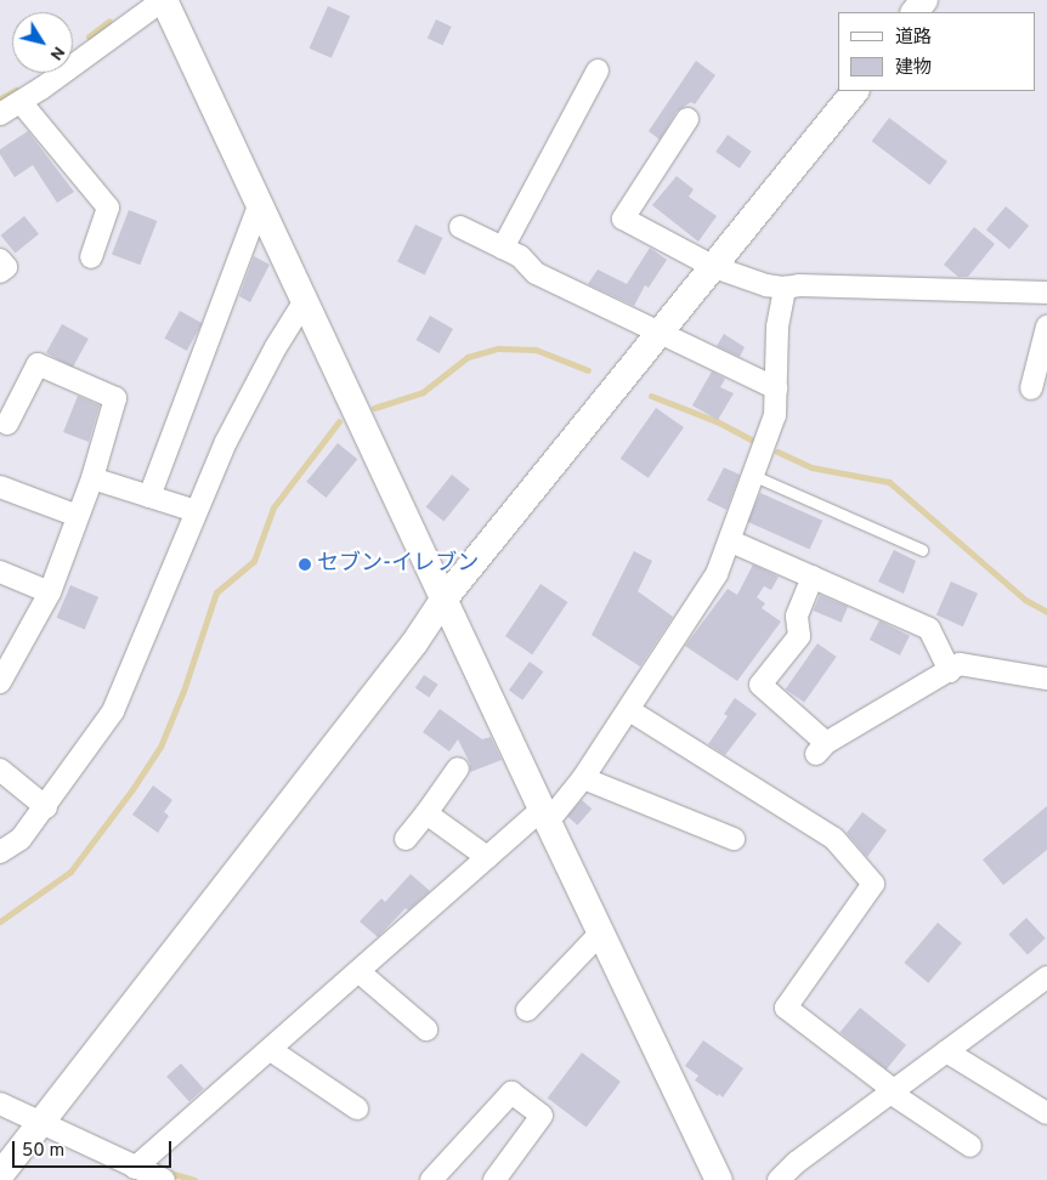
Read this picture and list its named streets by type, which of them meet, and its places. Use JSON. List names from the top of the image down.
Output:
{
  "places": ["セブン-イレブン"],
  "legend": ["道路", "建物"],
  "scale_bar": "50 m",
  "north": "bottom right"
}
